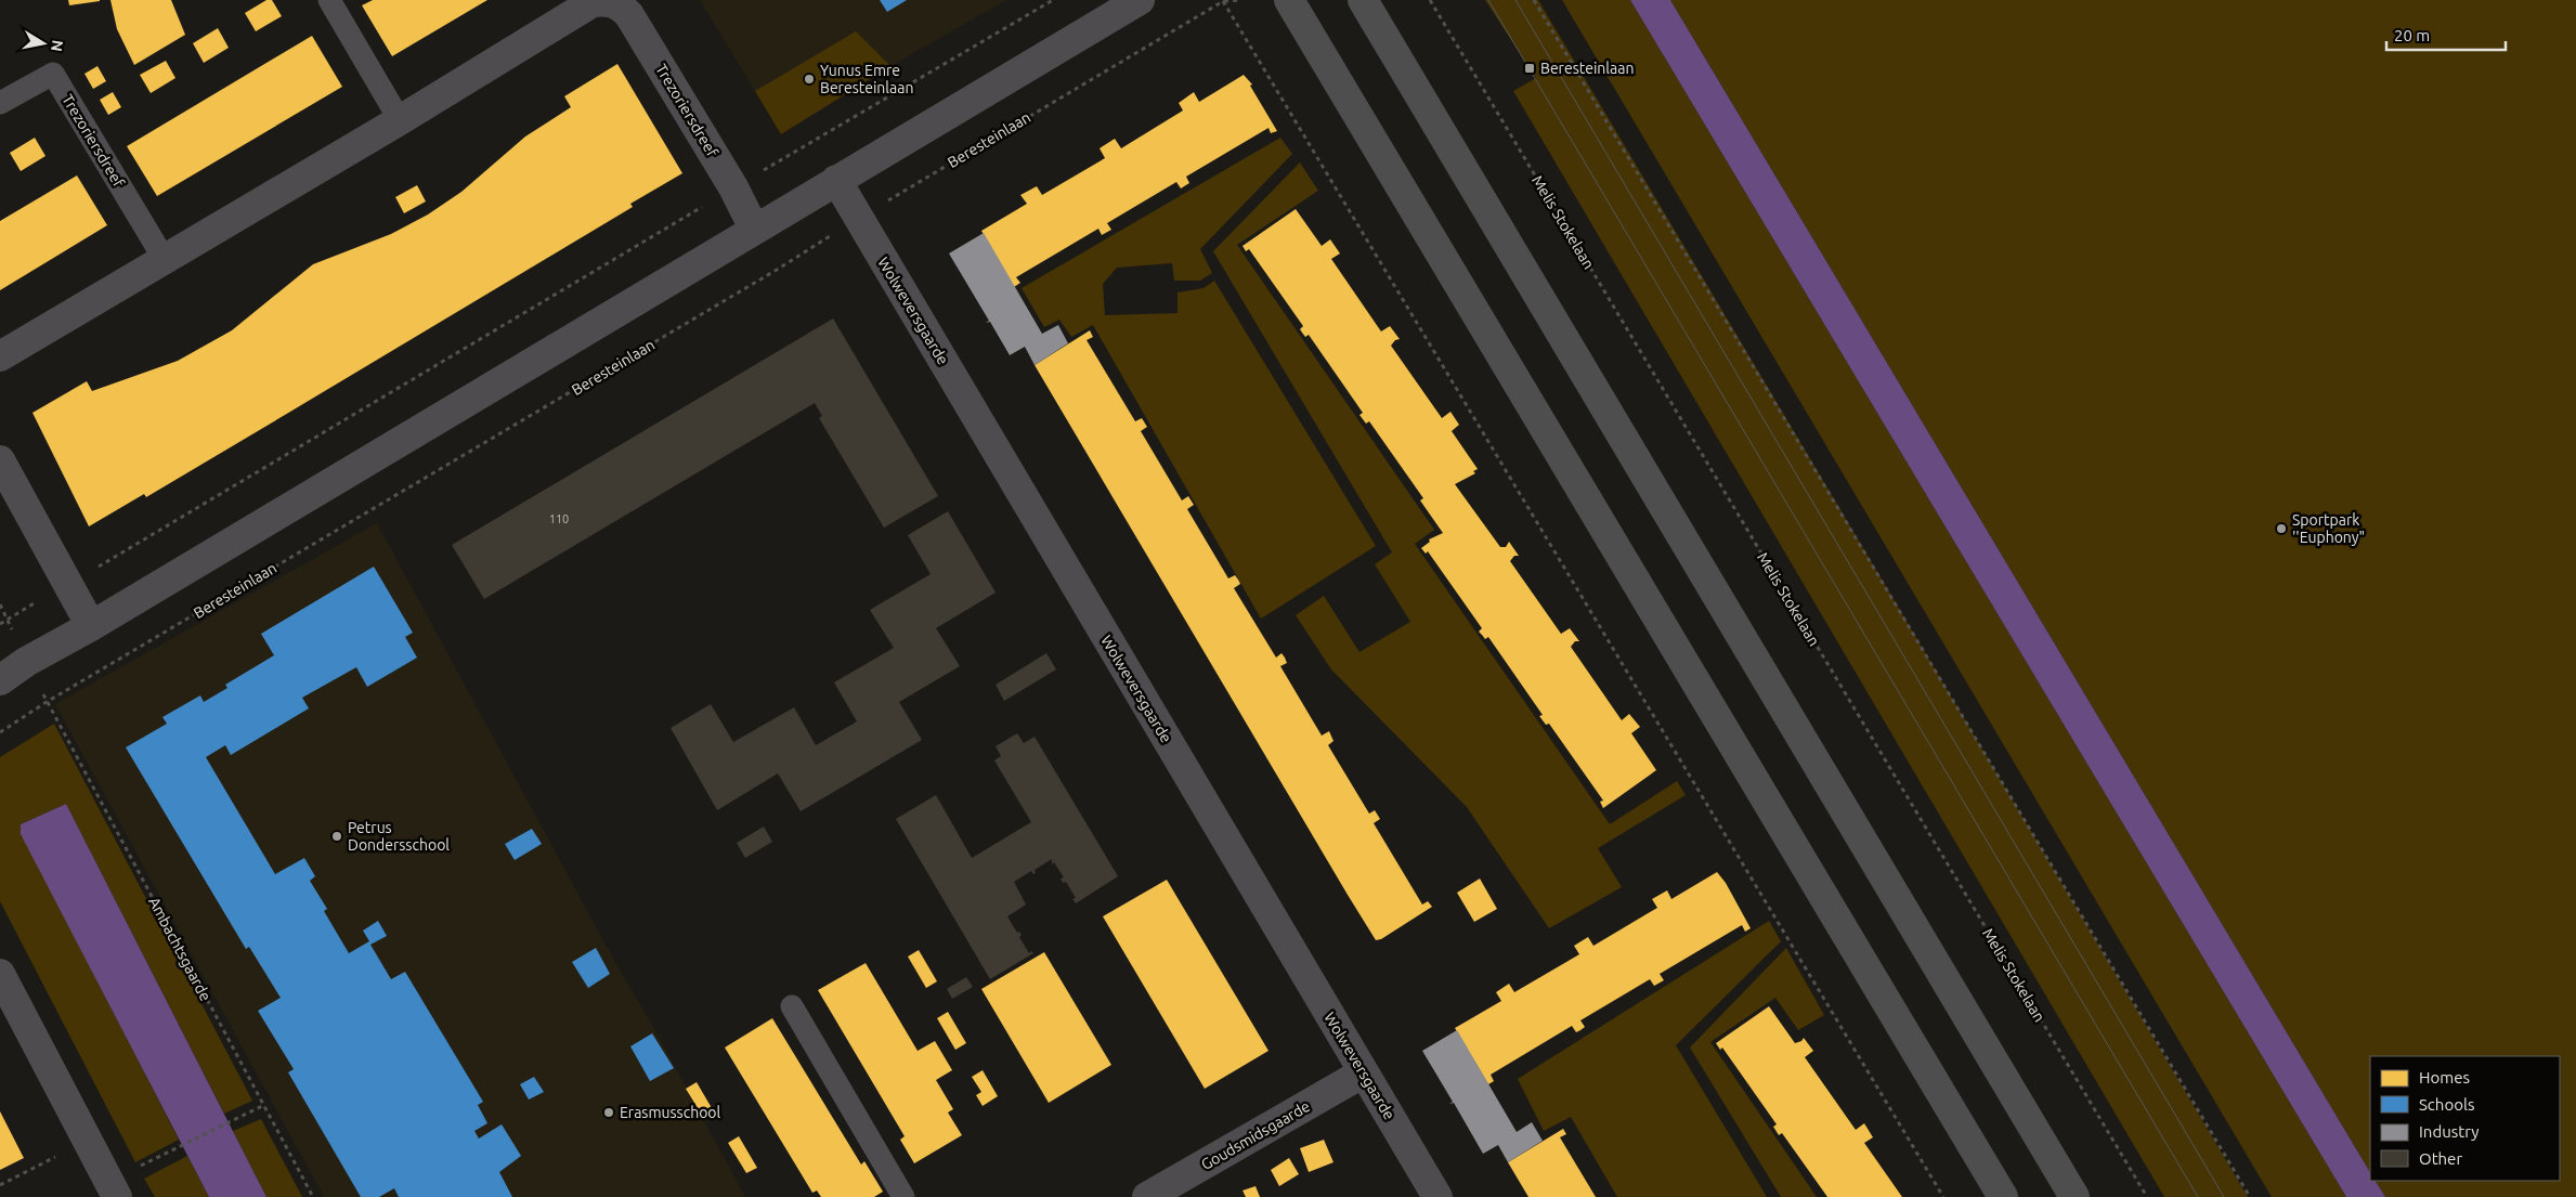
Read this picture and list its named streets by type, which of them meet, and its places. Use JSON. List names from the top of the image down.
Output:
{
  "streets": {
    "street": ["Trezoriersdreef", "Wolweversgaarde", "Goudsmidsgaarde"],
    "path": ["Beresteinlaan", "Melis Stokelaan", "Ambachtsgaarde"]
  },
  "crossings": [
    ["Beresteinlaan", "Wolweversgaarde"],
    ["Beresteinlaan", "Ambachtsgaarde"],
    ["Wolweversgaarde", "Goudsmidsgaarde"]
  ],
  "places": {
    "transit": ["Beresteinlaan"],
    "other": [
      "Yunus Emre Beresteinlaan",
      "Sportpark ''Euphony\"",
      "Petrus Dondersschool",
      "Erasmusschool"
    ]
  },
  "house_numbers": ["110"],
  "legend": [
    "Homes",
    "Schools",
    "Industry",
    "Other"
  ],
  "scale_bar": "20 m",
  "north": "right"
}
